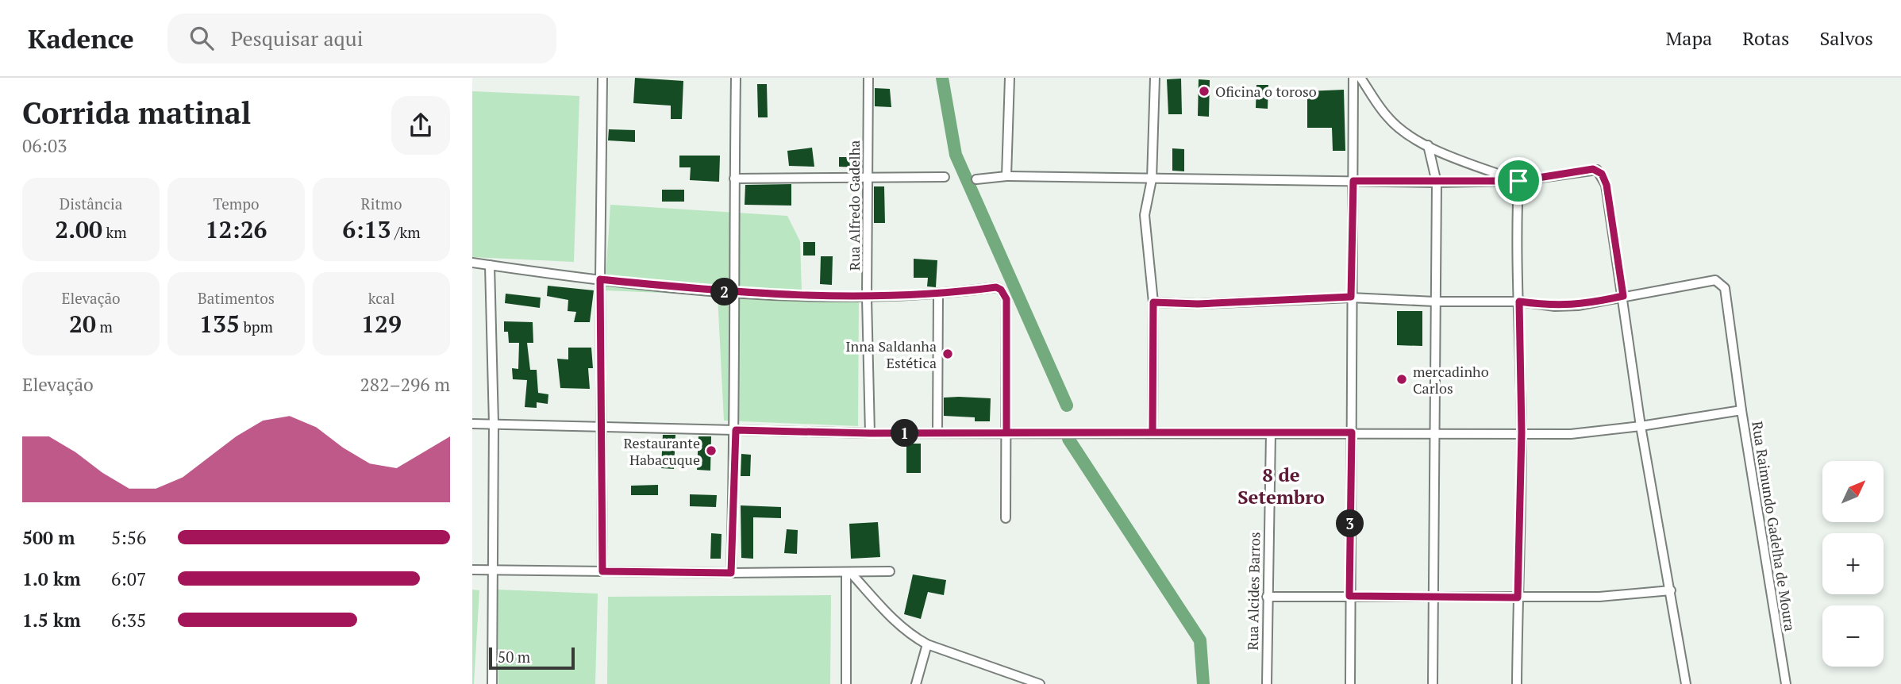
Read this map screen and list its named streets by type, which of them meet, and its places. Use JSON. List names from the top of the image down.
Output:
{
  "streets": {
    "street": ["Rua Alfredo Gadelha", "Rua Raimundo Gadelha de Moura", "Rua Alcides Barros"]
  },
  "crossings": [
    ["Rua Alfredo Gadelha", "Rua Raimundo Gadelha de Moura"],
    ["Rua Raimundo Gadelha de Moura", "Rua Alcides Barros"]
  ],
  "districts": ["8 de Setembro"],
  "places": [
    "Oficina o toroso",
    "Inna Saldanha Estética",
    "mercadinho Carlos",
    "Restaurante Habacuque"
  ],
  "scale_bar": "50 m",
  "north": "top right",
  "page": {
    "header": "Kadence",
    "search": "Pesquisar aqui",
    "nav": ["Mapa", "Rotas", "Salvos"],
    "heading": ["Corrida matinal", "06:03"],
    "stats": [
      ["Distância", "2.00 km"],
      ["Tempo", "12:26"],
      ["Ritmo", "6:13 /km"],
      ["Elevação", "20 m"],
      ["Batimentos", "135 bpm"],
      ["kcal", "129"]
    ],
    "pins": ["2", "1", "3"],
    "chart": ["Elevação", "282–296 m"],
    "map_buttons": ["+", "−"],
    "list": [
      {
        "name": "500 m",
        "note": "5:56"
      },
      {
        "name": "1.0 km",
        "note": "6:07"
      },
      {
        "name": "1.5 km",
        "note": "6:35"
      }
    ],
    "scale": "50 m"
  }
}
